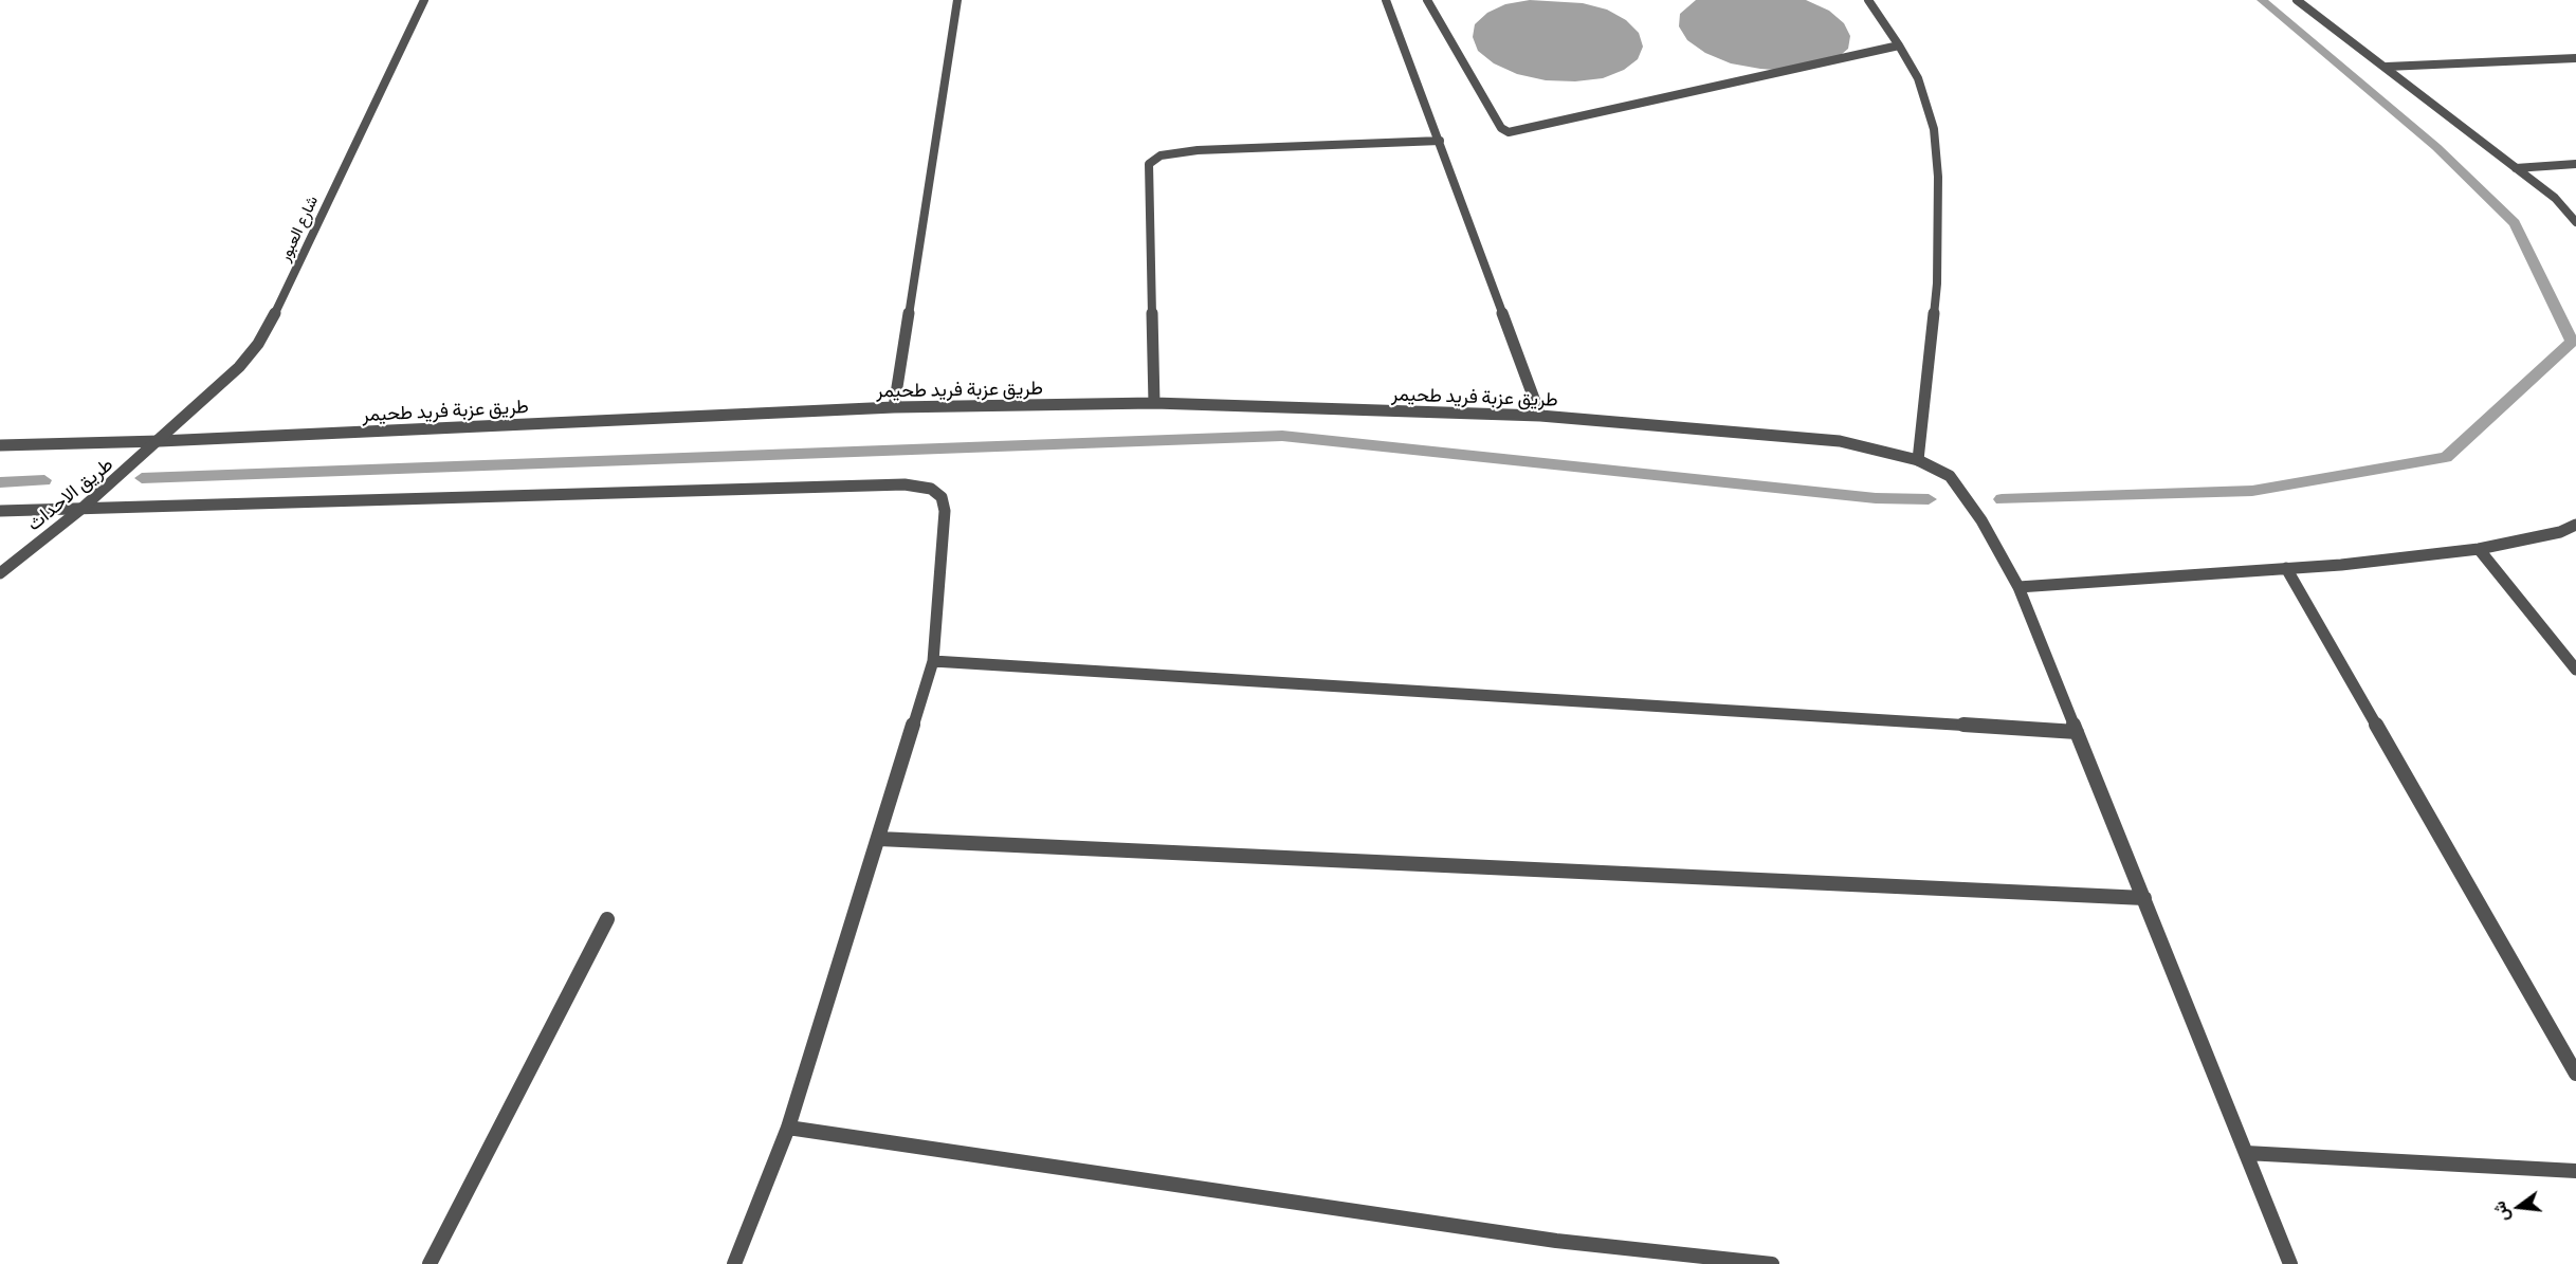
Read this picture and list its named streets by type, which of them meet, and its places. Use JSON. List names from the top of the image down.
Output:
{
  "streets": {
    "street": ["شارع العبور", "طريق عزبة فريد طحيمر", "طريق الاحداث"]
  },
  "crossings": [
    ["شارع العبور", "طريق عزبة فريد طحيمر"],
    ["شارع العبور", "طريق الاحداث"],
    ["طريق عزبة فريد طحيمر", "طريق الاحداث"]
  ],
  "north": "left"
}
